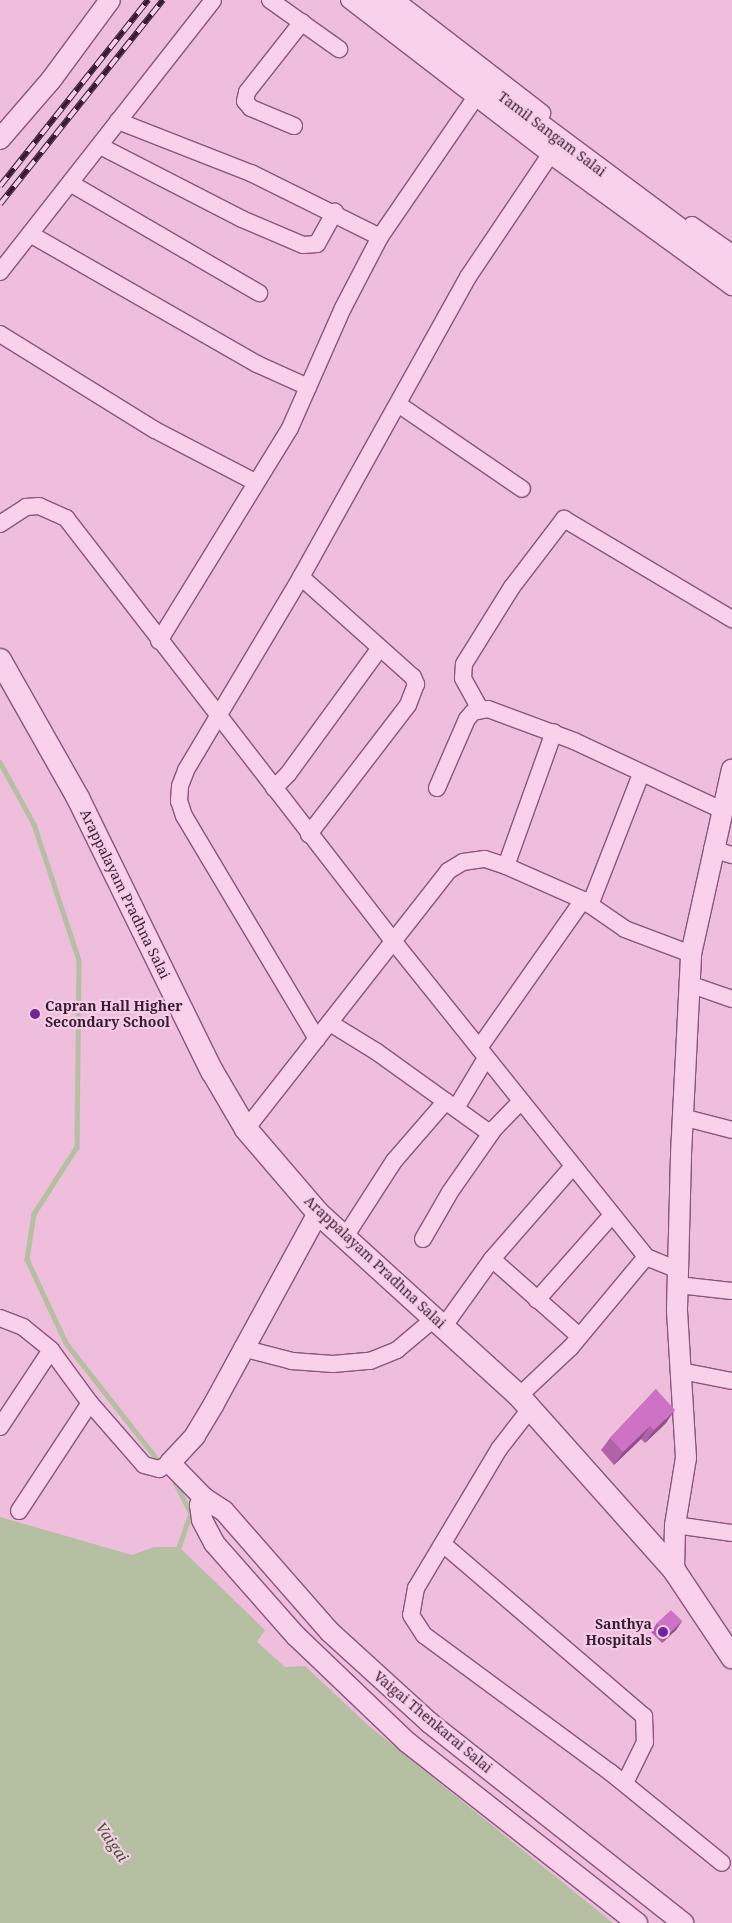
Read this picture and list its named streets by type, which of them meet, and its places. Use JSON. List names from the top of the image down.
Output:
{
  "streets": {
    "main road": ["Tamil Sangam Salai", "Arappalayam Pradhna Salai"],
    "street": ["Vaigai Thenkarai Salai"]
  },
  "water": ["Vaigai"],
  "places": ["Capran Hall Higher Secondary School", "Santhya Hospitals"]
}
